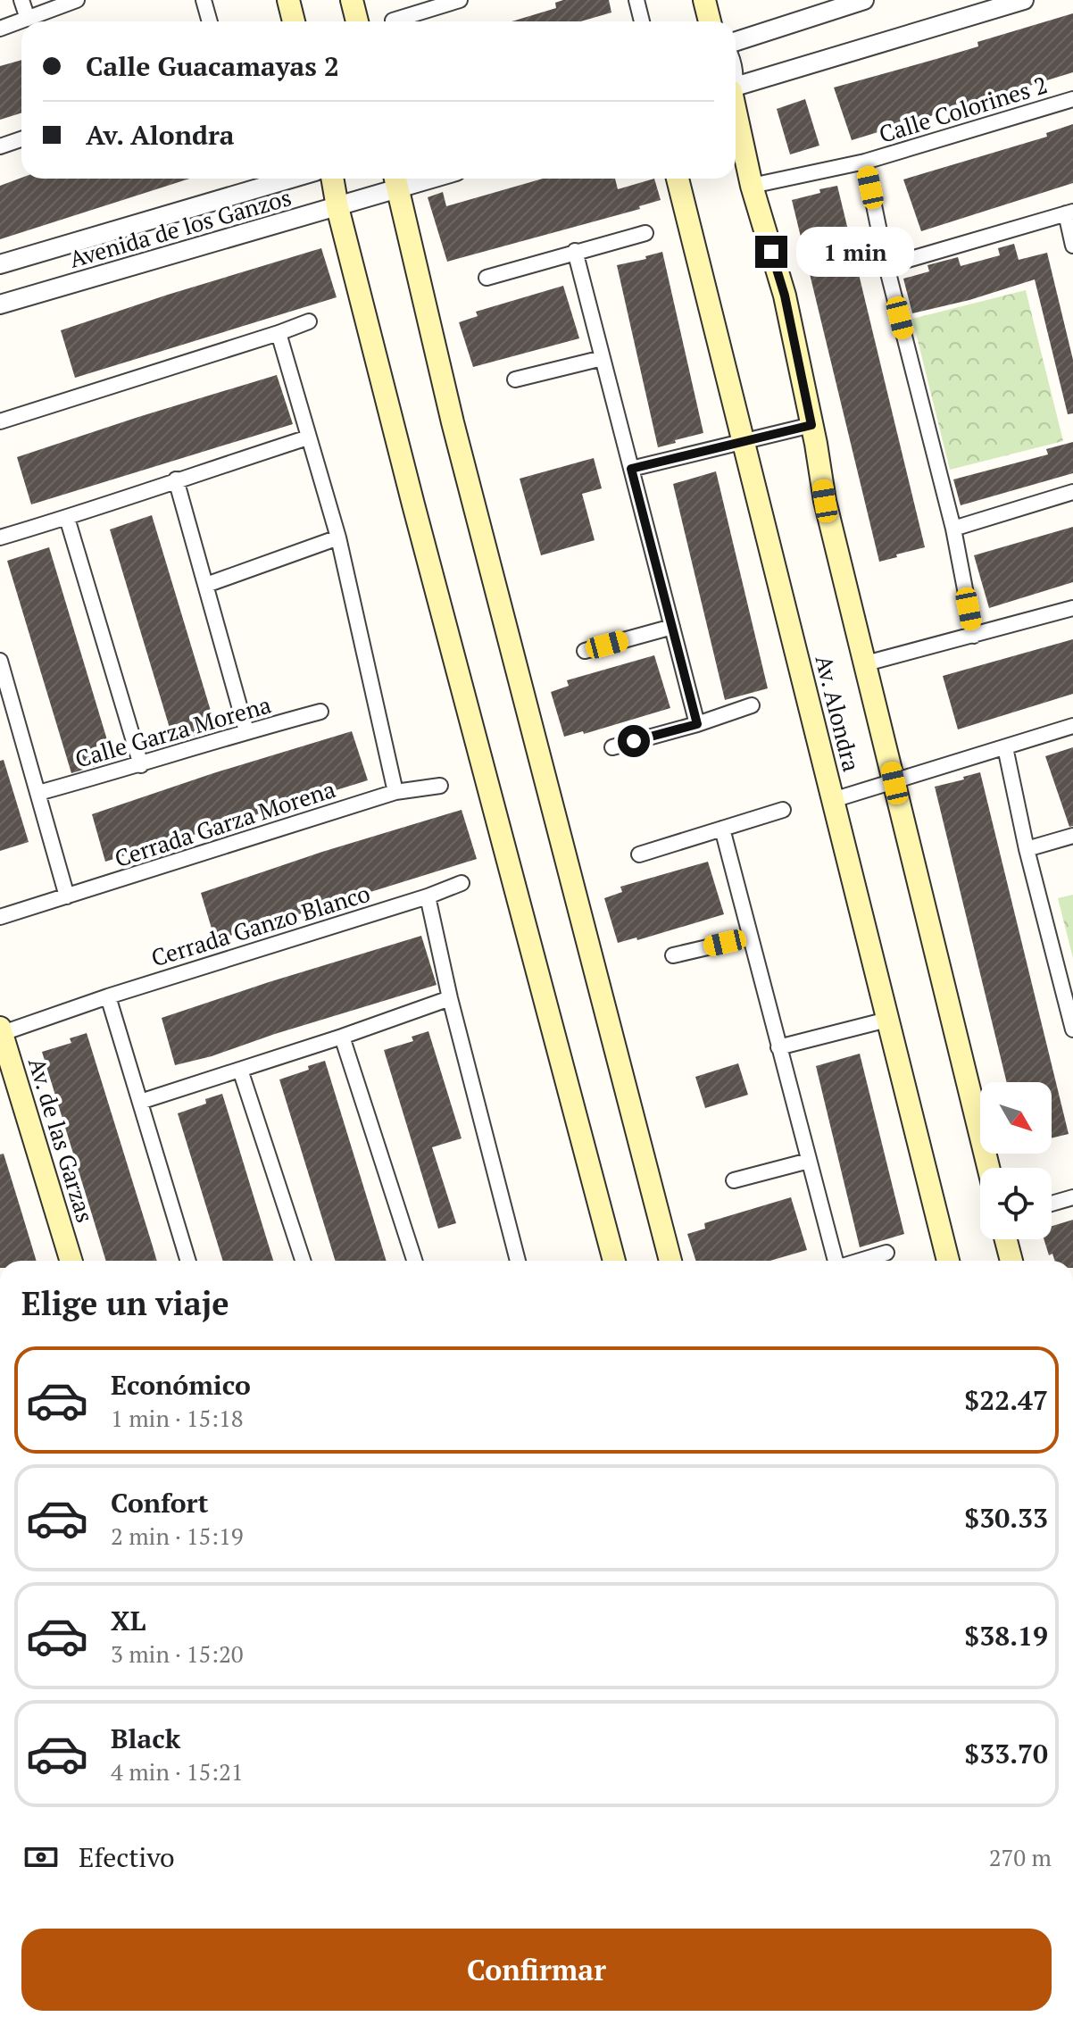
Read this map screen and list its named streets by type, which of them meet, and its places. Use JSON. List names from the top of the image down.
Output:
{
  "streets": {
    "main road": ["Av. Alondra", "Av. de las Garzas"],
    "street": [
      "Calle Colorines 2",
      "Avenida de los Ganzos",
      "Calle Garza Morena",
      "Cerrada Garza Morena",
      "Cerrada Ganzo Blanco"
    ]
  },
  "crossings": [
    ["Calle Colorines 2", "Av. Alondra"],
    ["Cerrada Ganzo Blanco", "Av. de las Garzas"]
  ],
  "north": "bottom right",
  "page": {
    "banner": ["Calle Guacamayas 2", "Av. Alondra"],
    "bubble": "1 min",
    "heading": "Elige un viaje",
    "list": [
      {
        "name": "Económico",
        "note": "1 min · 15:18",
        "value": "$22.47"
      },
      {
        "name": "Confort",
        "note": "2 min · 15:19",
        "value": "$30.33"
      },
      {
        "name": "XL",
        "note": "3 min · 15:20",
        "value": "$38.19"
      },
      {
        "name": "Black",
        "note": "4 min · 15:21",
        "value": "$33.70"
      }
    ],
    "pay": ["Efectivo", "270 m"],
    "buttons": "Confirmar"
  }
}
